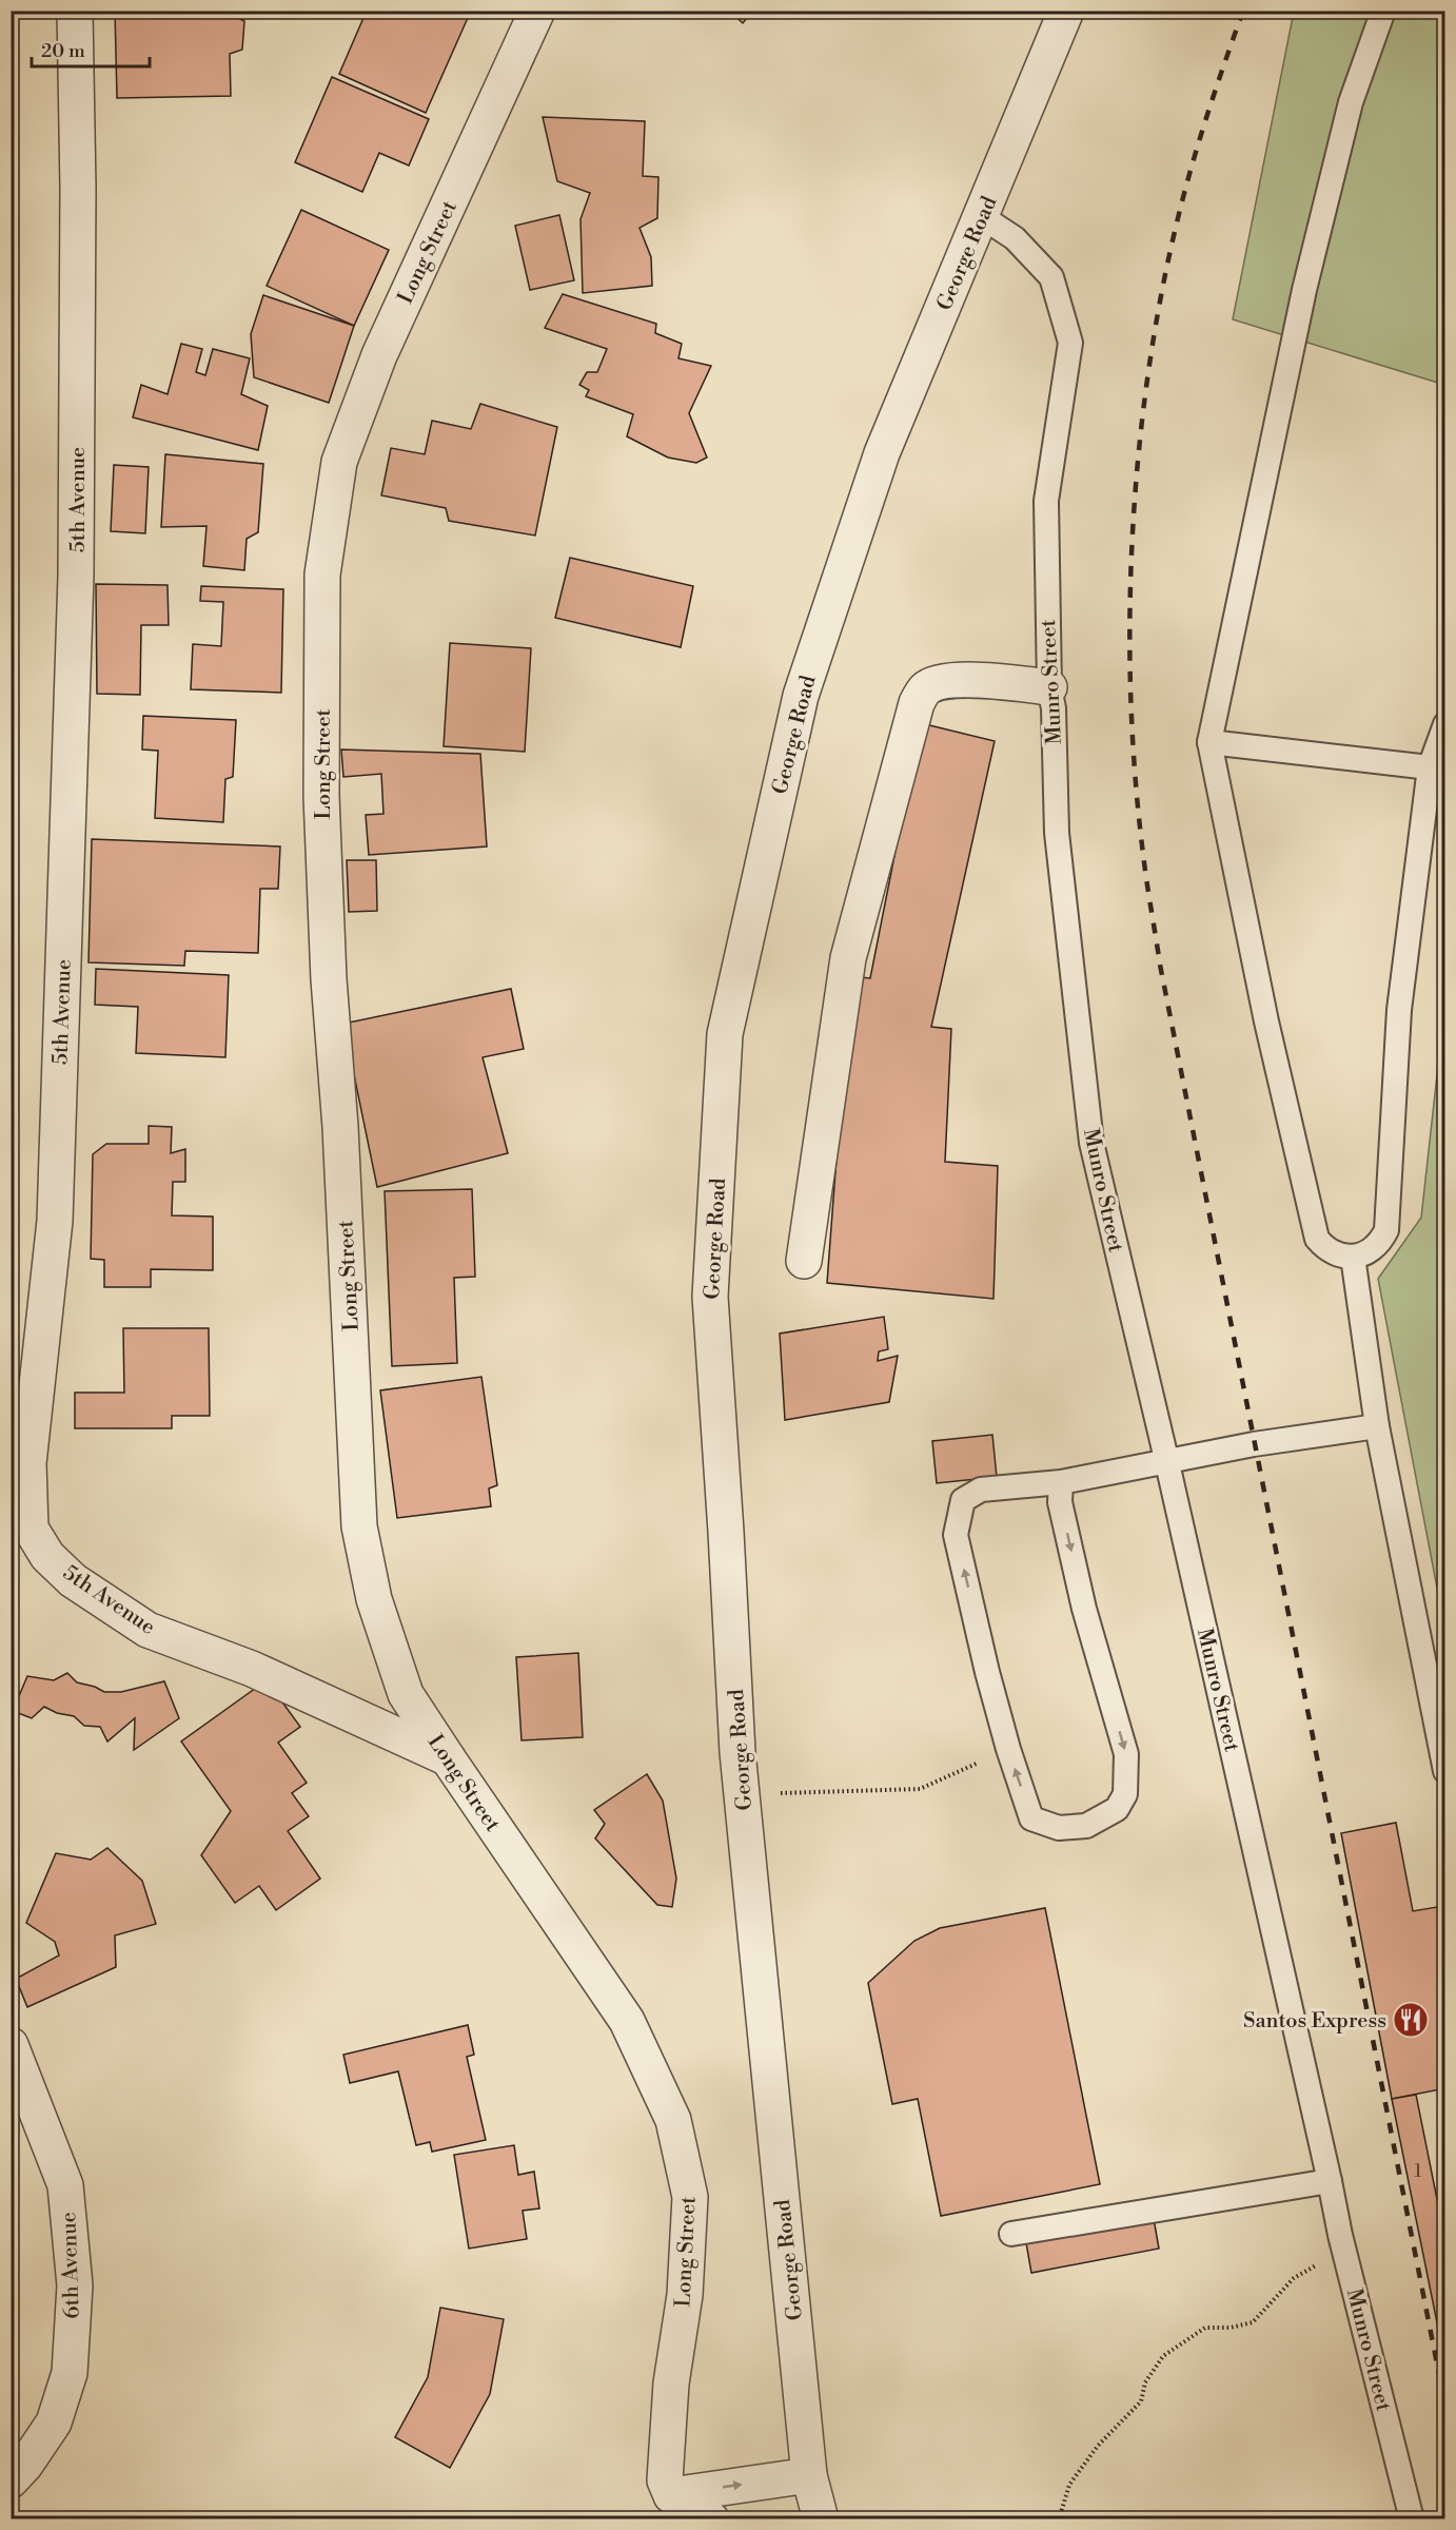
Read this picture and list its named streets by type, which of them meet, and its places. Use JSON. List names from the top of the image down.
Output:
{
  "streets": {
    "street": [
      "Long Street",
      "George Road",
      "5th Avenue",
      "6th Avenue"
    ],
    "lane": ["Munro Street"]
  },
  "crossings": [
    ["Long Street", "5th Avenue"],
    ["George Road", "Munro Street"]
  ],
  "places": {
    "restaurant": ["Santos Express"]
  },
  "house_numbers": ["1"],
  "scale_bar": "20 m"
}
